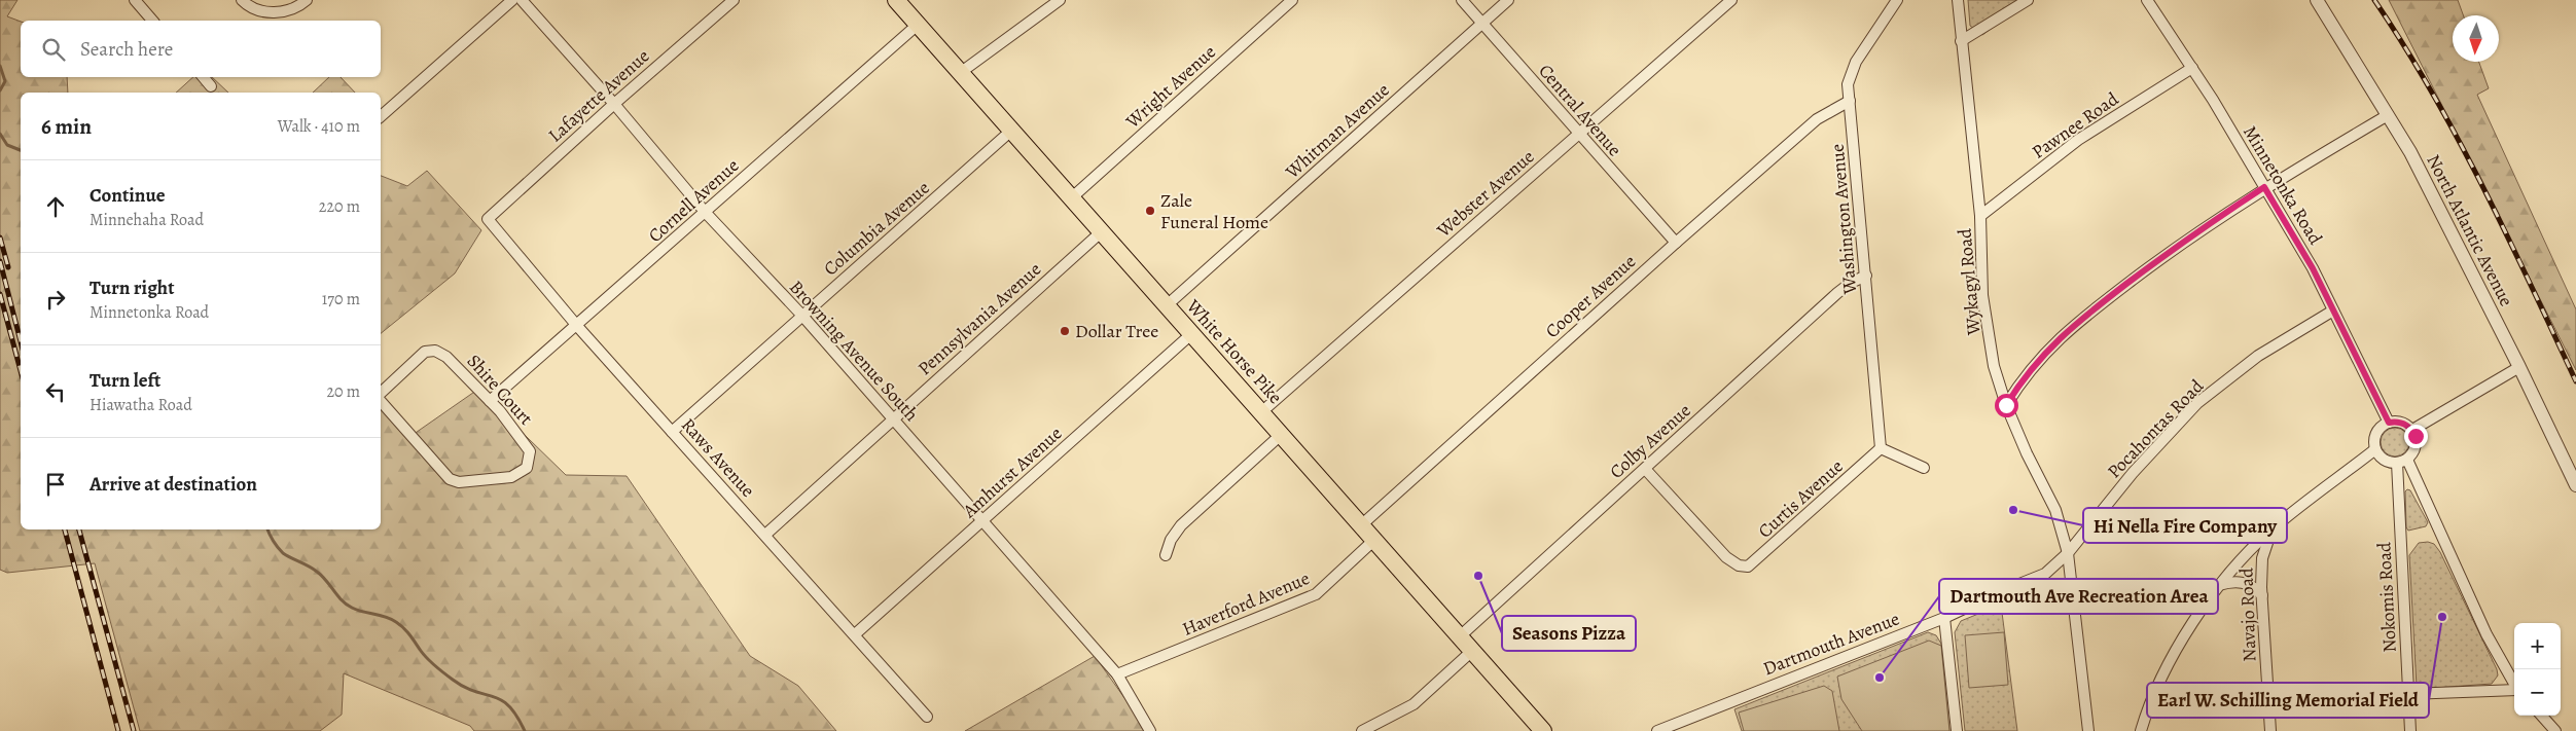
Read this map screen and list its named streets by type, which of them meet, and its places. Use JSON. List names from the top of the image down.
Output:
{
  "streets": {
    "highway": ["White Horse Pike"],
    "street": [
      "Wright Avenue",
      "Lafayette Avenue",
      "Central Avenue",
      "Pawnee Road",
      "Whitman Avenue",
      "Minnetonka Road",
      "Webster Avenue",
      "Cornell Avenue",
      "Washington Avenue",
      "Columbia Avenue",
      "North Atlantic Avenue",
      "Wykagyl Road",
      "Cooper Avenue",
      "Pennsylvania Avenue",
      "Browning Avenue South",
      "Shire Court",
      "Pocahontas Road",
      "Colby Avenue",
      "Raws Avenue",
      "Amhurst Avenue",
      "Curtis Avenue",
      "Nokomis Road",
      "Haverford Avenue",
      "Navajo Road",
      "Dartmouth Avenue"
    ]
  },
  "crossings": [
    ["Wright Avenue", "White Horse Pike"],
    ["Lafayette Avenue", "Browning Avenue South"],
    ["Lafayette Avenue", "Raws Avenue"],
    ["Central Avenue", "Whitman Avenue"],
    ["Central Avenue", "Webster Avenue"],
    ["Central Avenue", "Cooper Avenue"],
    ["Pawnee Road", "Minnetonka Road"],
    ["Pawnee Road", "Wykagyl Road"],
    ["Whitman Avenue", "White Horse Pike"],
    ["Minnetonka Road", "Pocahontas Road"],
    ["Minnetonka Road", "Nokomis Road"],
    ["Webster Avenue", "White Horse Pike"],
    ["Cornell Avenue", "Browning Avenue South"],
    ["Cornell Avenue", "White Horse Pike"],
    ["Cornell Avenue", "Shire Court"],
    ["Cornell Avenue", "Raws Avenue"],
    ["Washington Avenue", "Cooper Avenue"],
    ["Washington Avenue", "Colby Avenue"],
    ["Washington Avenue", "Curtis Avenue"],
    ["Columbia Avenue", "Browning Avenue South"],
    ["Columbia Avenue", "White Horse Pike"],
    ["Columbia Avenue", "Raws Avenue"],
    ["Wykagyl Road", "Pocahontas Road"],
    ["Wykagyl Road", "Dartmouth Avenue"],
    ["Cooper Avenue", "White Horse Pike"],
    ["Pennsylvania Avenue", "Browning Avenue South"],
    ["Pennsylvania Avenue", "White Horse Pike"],
    ["Pennsylvania Avenue", "Raws Avenue"],
    ["Browning Avenue South", "Amhurst Avenue"],
    ["Browning Avenue South", "Haverford Avenue"],
    ["White Horse Pike", "Colby Avenue"],
    ["White Horse Pike", "Amhurst Avenue"],
    ["White Horse Pike", "Haverford Avenue"],
    ["Pocahontas Road", "Dartmouth Avenue"],
    ["Colby Avenue", "Curtis Avenue"],
    ["Raws Avenue", "Amhurst Avenue"]
  ],
  "places": [
    "Zale Funeral Home",
    "Dollar Tree",
    "Hi Nella Fire Company",
    "Seasons Pizza",
    "Earl W. Schilling Memorial Field",
    "Dartmouth Ave Recreation Area"
  ],
  "north": "bottom",
  "page": {
    "search": "Search here",
    "heading": ["6 min", "Walk · 410 m"],
    "list": [
      ["Continue", "Minnehaha Road", "220 m"],
      ["Turn right", "Minnetonka Road", "170 m"],
      ["Turn left", "Hiawatha Road", "20 m"],
      "Arrive at destination"
    ],
    "map_buttons": ["+", "−"]
  }
}
